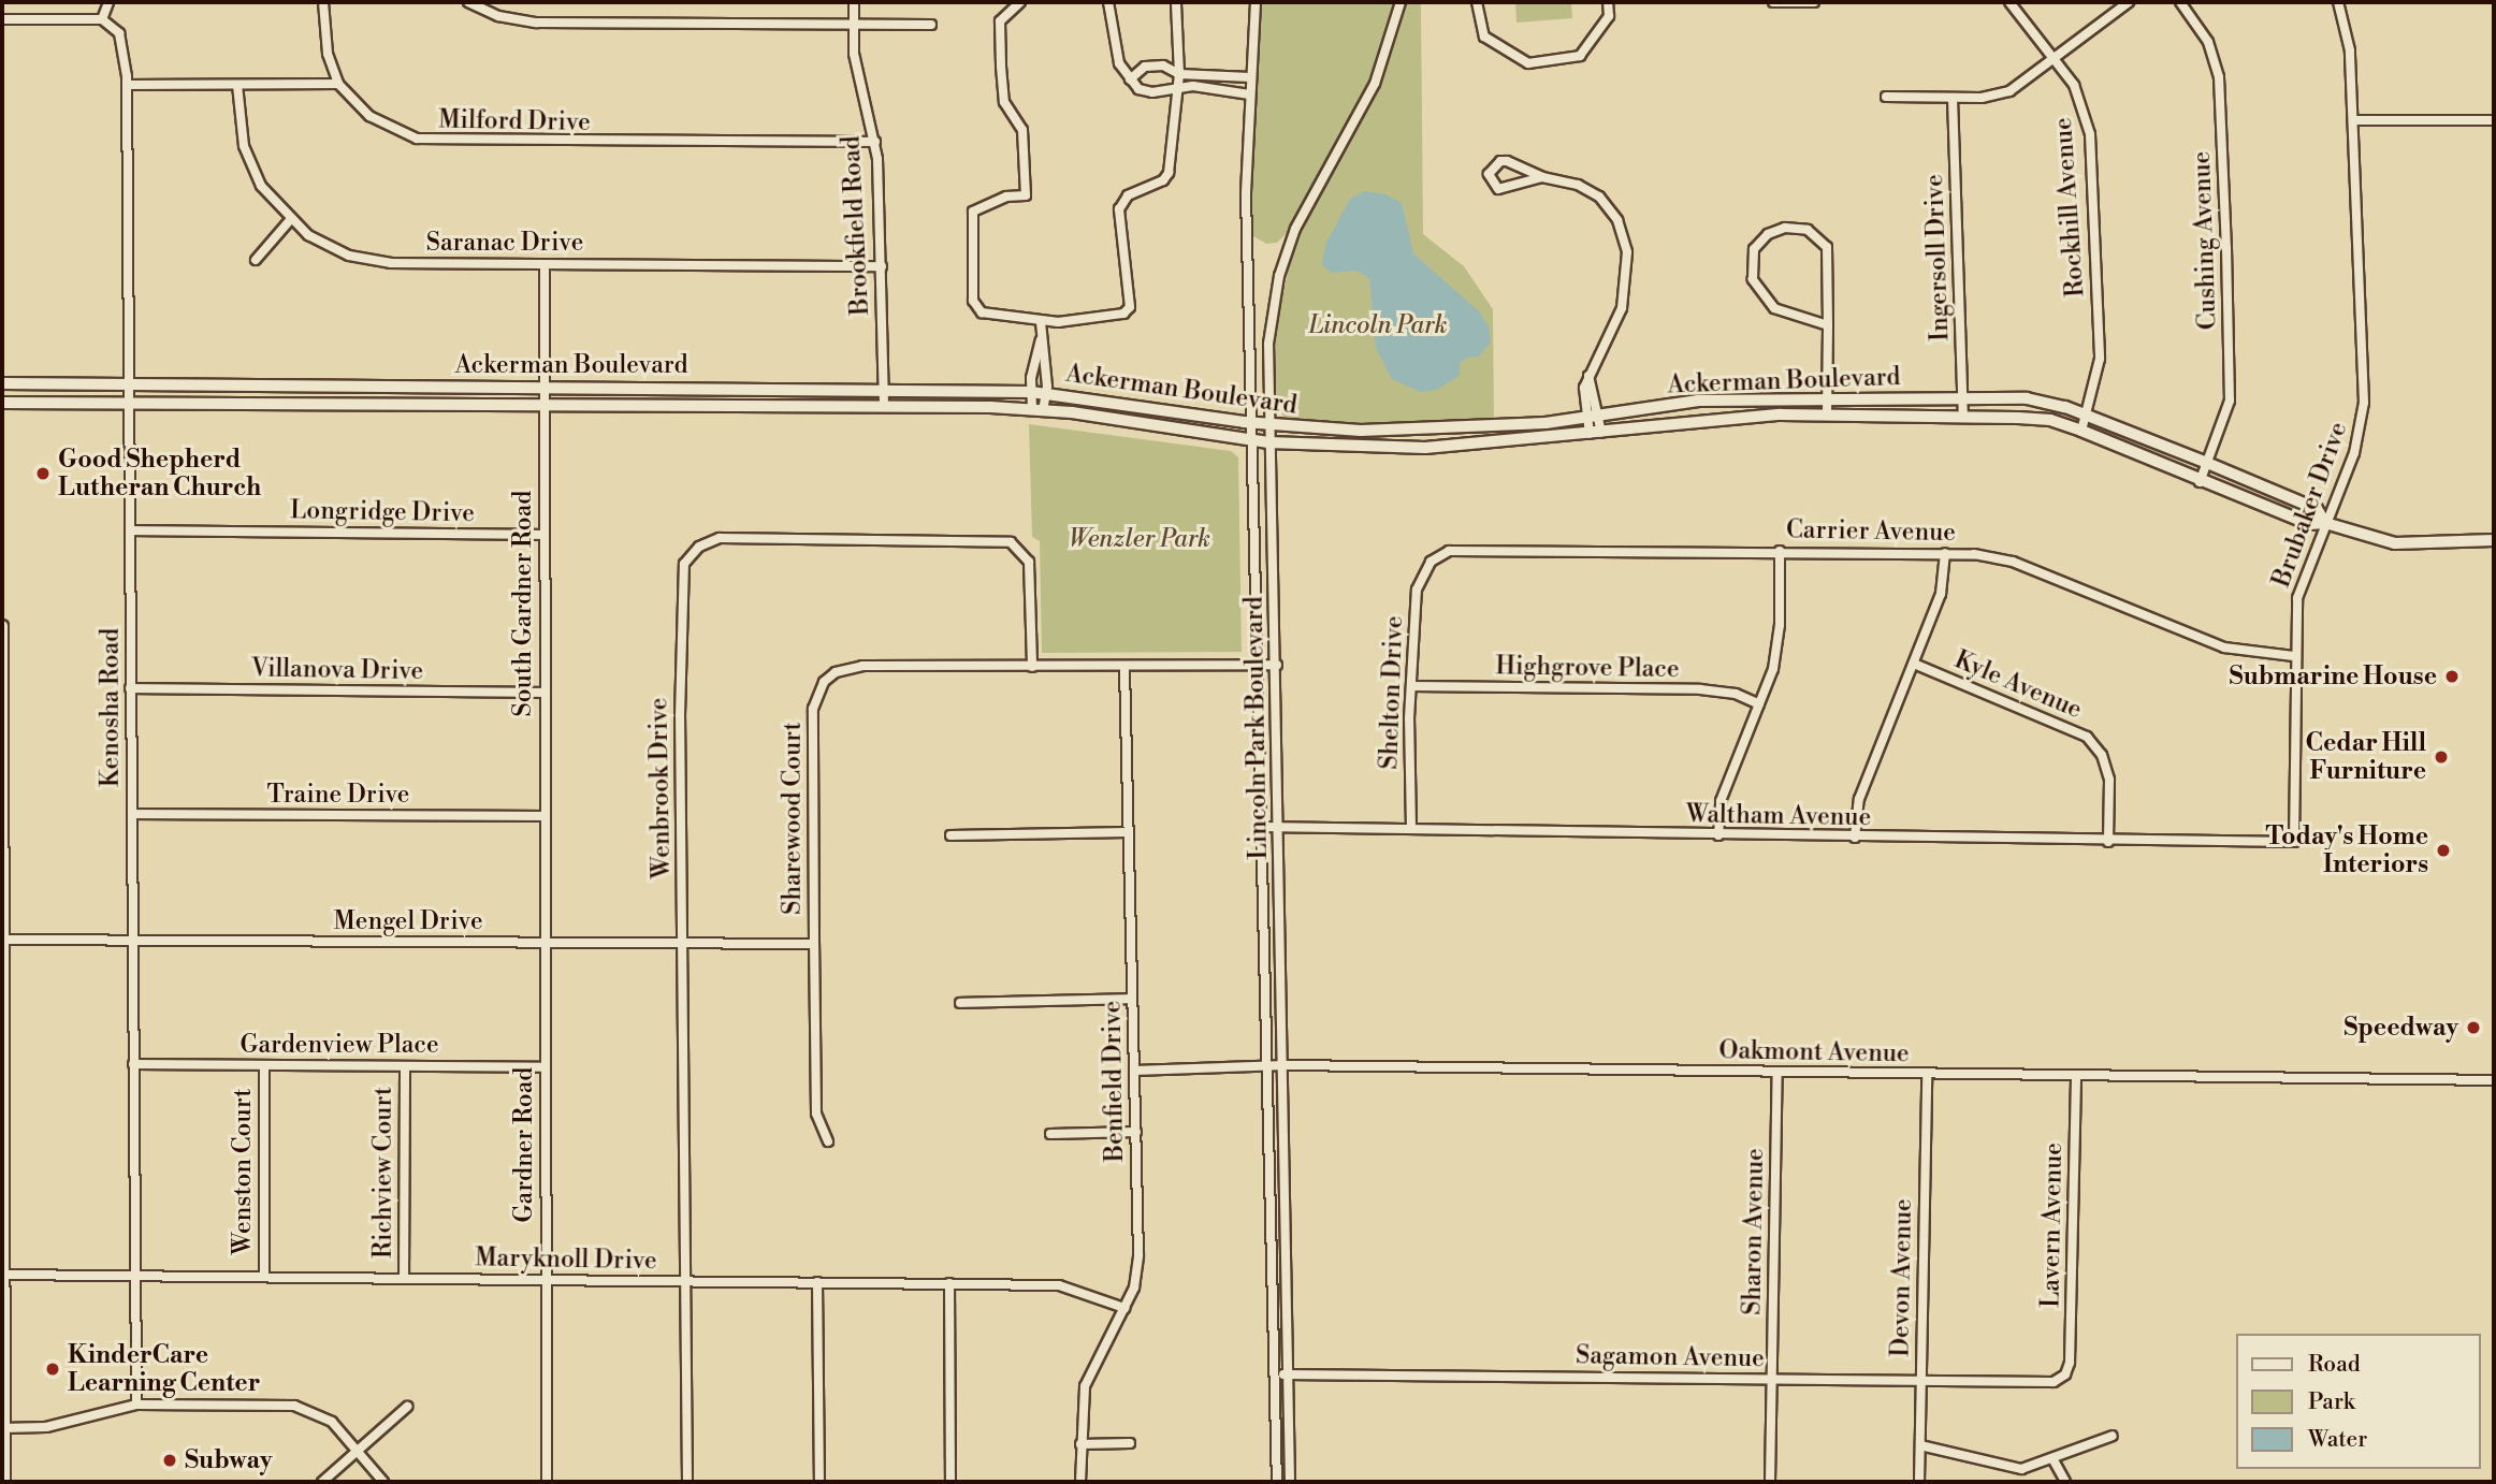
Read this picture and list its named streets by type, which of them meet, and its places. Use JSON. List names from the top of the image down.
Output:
{
  "streets": {
    "street": [
      "Milford Drive",
      "Rockhill Avenue",
      "Brookfield Road",
      "Cushing Avenue",
      "Saranac Drive",
      "Ingersoll Drive",
      "Ackerman Boulevard",
      "Brubaker Drive",
      "Longridge Drive",
      "Carrier Avenue",
      "South Gardner Road",
      "Highgrove Place",
      "Villanova Drive",
      "Kyle Avenue",
      "Shelton Drive",
      "Kenosha Road",
      "Lincoln Park Boulevard",
      "Wenbrook Drive",
      "Traine Drive",
      "Waltham Avenue",
      "Sharewood Court",
      "Mengel Drive",
      "Gardenview Place",
      "Oakmont Avenue",
      "Benfield Drive",
      "Gardner Road",
      "Wenston Court",
      "Richview Court",
      "Lavern Avenue",
      "Sharon Avenue",
      "Maryknoll Drive",
      "Devon Avenue",
      "Sagamon Avenue"
    ]
  },
  "crossings": [
    ["Milford Drive", "Brookfield Road"],
    ["Rockhill Avenue", "Ackerman Boulevard"],
    ["Brookfield Road", "Saranac Drive"],
    ["Brookfield Road", "Ackerman Boulevard"],
    ["Cushing Avenue", "Ackerman Boulevard"],
    ["Saranac Drive", "South Gardner Road"],
    ["Ingersoll Drive", "Ackerman Boulevard"],
    ["Ackerman Boulevard", "Brubaker Drive"],
    ["Ackerman Boulevard", "South Gardner Road"],
    ["Ackerman Boulevard", "Kenosha Road"],
    ["Ackerman Boulevard", "Lincoln Park Boulevard"],
    ["Brubaker Drive", "Carrier Avenue"],
    ["Brubaker Drive", "Waltham Avenue"],
    ["Longridge Drive", "South Gardner Road"],
    ["Longridge Drive", "Kenosha Road"],
    ["Carrier Avenue", "Shelton Drive"],
    ["South Gardner Road", "Villanova Drive"],
    ["South Gardner Road", "Traine Drive"],
    ["South Gardner Road", "Mengel Drive"],
    ["South Gardner Road", "Gardner Road"],
    ["Highgrove Place", "Shelton Drive"],
    ["Villanova Drive", "Kenosha Road"],
    ["Kyle Avenue", "Waltham Avenue"],
    ["Shelton Drive", "Waltham Avenue"],
    ["Kenosha Road", "Traine Drive"],
    ["Kenosha Road", "Mengel Drive"],
    ["Kenosha Road", "Gardenview Place"],
    ["Kenosha Road", "Maryknoll Drive"],
    ["Lincoln Park Boulevard", "Waltham Avenue"],
    ["Lincoln Park Boulevard", "Sharewood Court"],
    ["Lincoln Park Boulevard", "Oakmont Avenue"],
    ["Lincoln Park Boulevard", "Sagamon Avenue"],
    ["Wenbrook Drive", "Sharewood Court"],
    ["Wenbrook Drive", "Mengel Drive"],
    ["Wenbrook Drive", "Maryknoll Drive"],
    ["Sharewood Court", "Mengel Drive"],
    ["Sharewood Court", "Benfield Drive"],
    ["Mengel Drive", "Gardner Road"],
    ["Gardenview Place", "Gardner Road"],
    ["Gardenview Place", "Wenston Court"],
    ["Gardenview Place", "Richview Court"],
    ["Oakmont Avenue", "Benfield Drive"],
    ["Oakmont Avenue", "Lavern Avenue"],
    ["Oakmont Avenue", "Sharon Avenue"],
    ["Oakmont Avenue", "Devon Avenue"],
    ["Benfield Drive", "Maryknoll Drive"],
    ["Gardner Road", "Maryknoll Drive"],
    ["Wenston Court", "Maryknoll Drive"],
    ["Richview Court", "Maryknoll Drive"],
    ["Lavern Avenue", "Sagamon Avenue"],
    ["Sharon Avenue", "Sagamon Avenue"],
    ["Devon Avenue", "Sagamon Avenue"]
  ],
  "parks": ["Lincoln Park", "Wenzler Park"],
  "places": [
    "Good Shepherd Lutheran Church",
    "Submarine House",
    "Cedar Hill Furniture",
    "Today's Home Interiors",
    "Speedway",
    "KinderCare Learning Center",
    "Subway"
  ],
  "legend": ["Road", "Park", "Water"]
}
